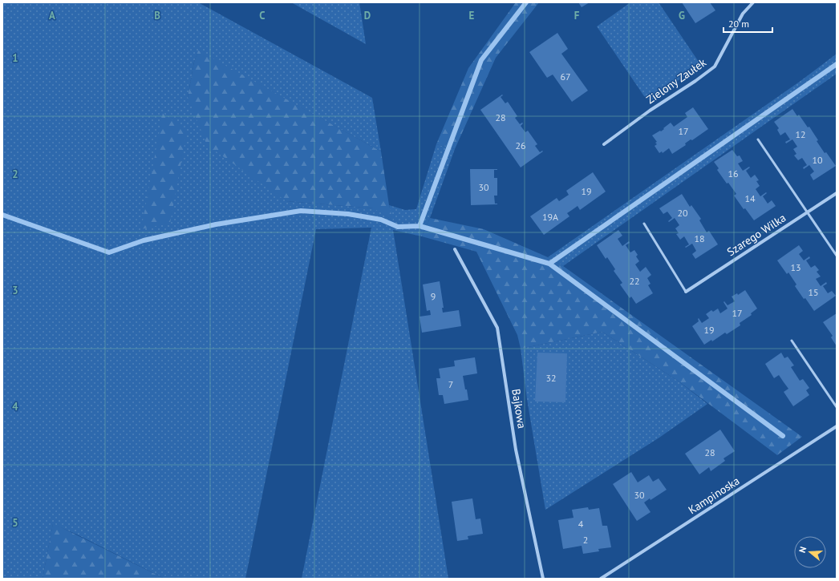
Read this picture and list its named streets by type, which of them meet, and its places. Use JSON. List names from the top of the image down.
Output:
{
  "streets": {
    "street": [
      "Zielony Zaułek",
      "Szarego Wilka",
      "Bajkowa",
      "Kampinoska"
    ]
  },
  "house_numbers": [
    "67",
    "28",
    "17",
    "12",
    "26",
    "10",
    "16",
    "30",
    "19",
    "14",
    "20",
    "19A",
    "18",
    "13",
    "22",
    "15",
    "9",
    "17",
    "19",
    "32",
    "7",
    "28",
    "30",
    "4",
    "2"
  ],
  "scale_bar": "20 m",
  "north": "left",
  "grid": {
    "columns": [
      "A",
      "B",
      "C",
      "D",
      "E",
      "F",
      "G"
    ],
    "rows": [
      "1",
      "2",
      "3",
      "4",
      "5"
    ]
  }
}
